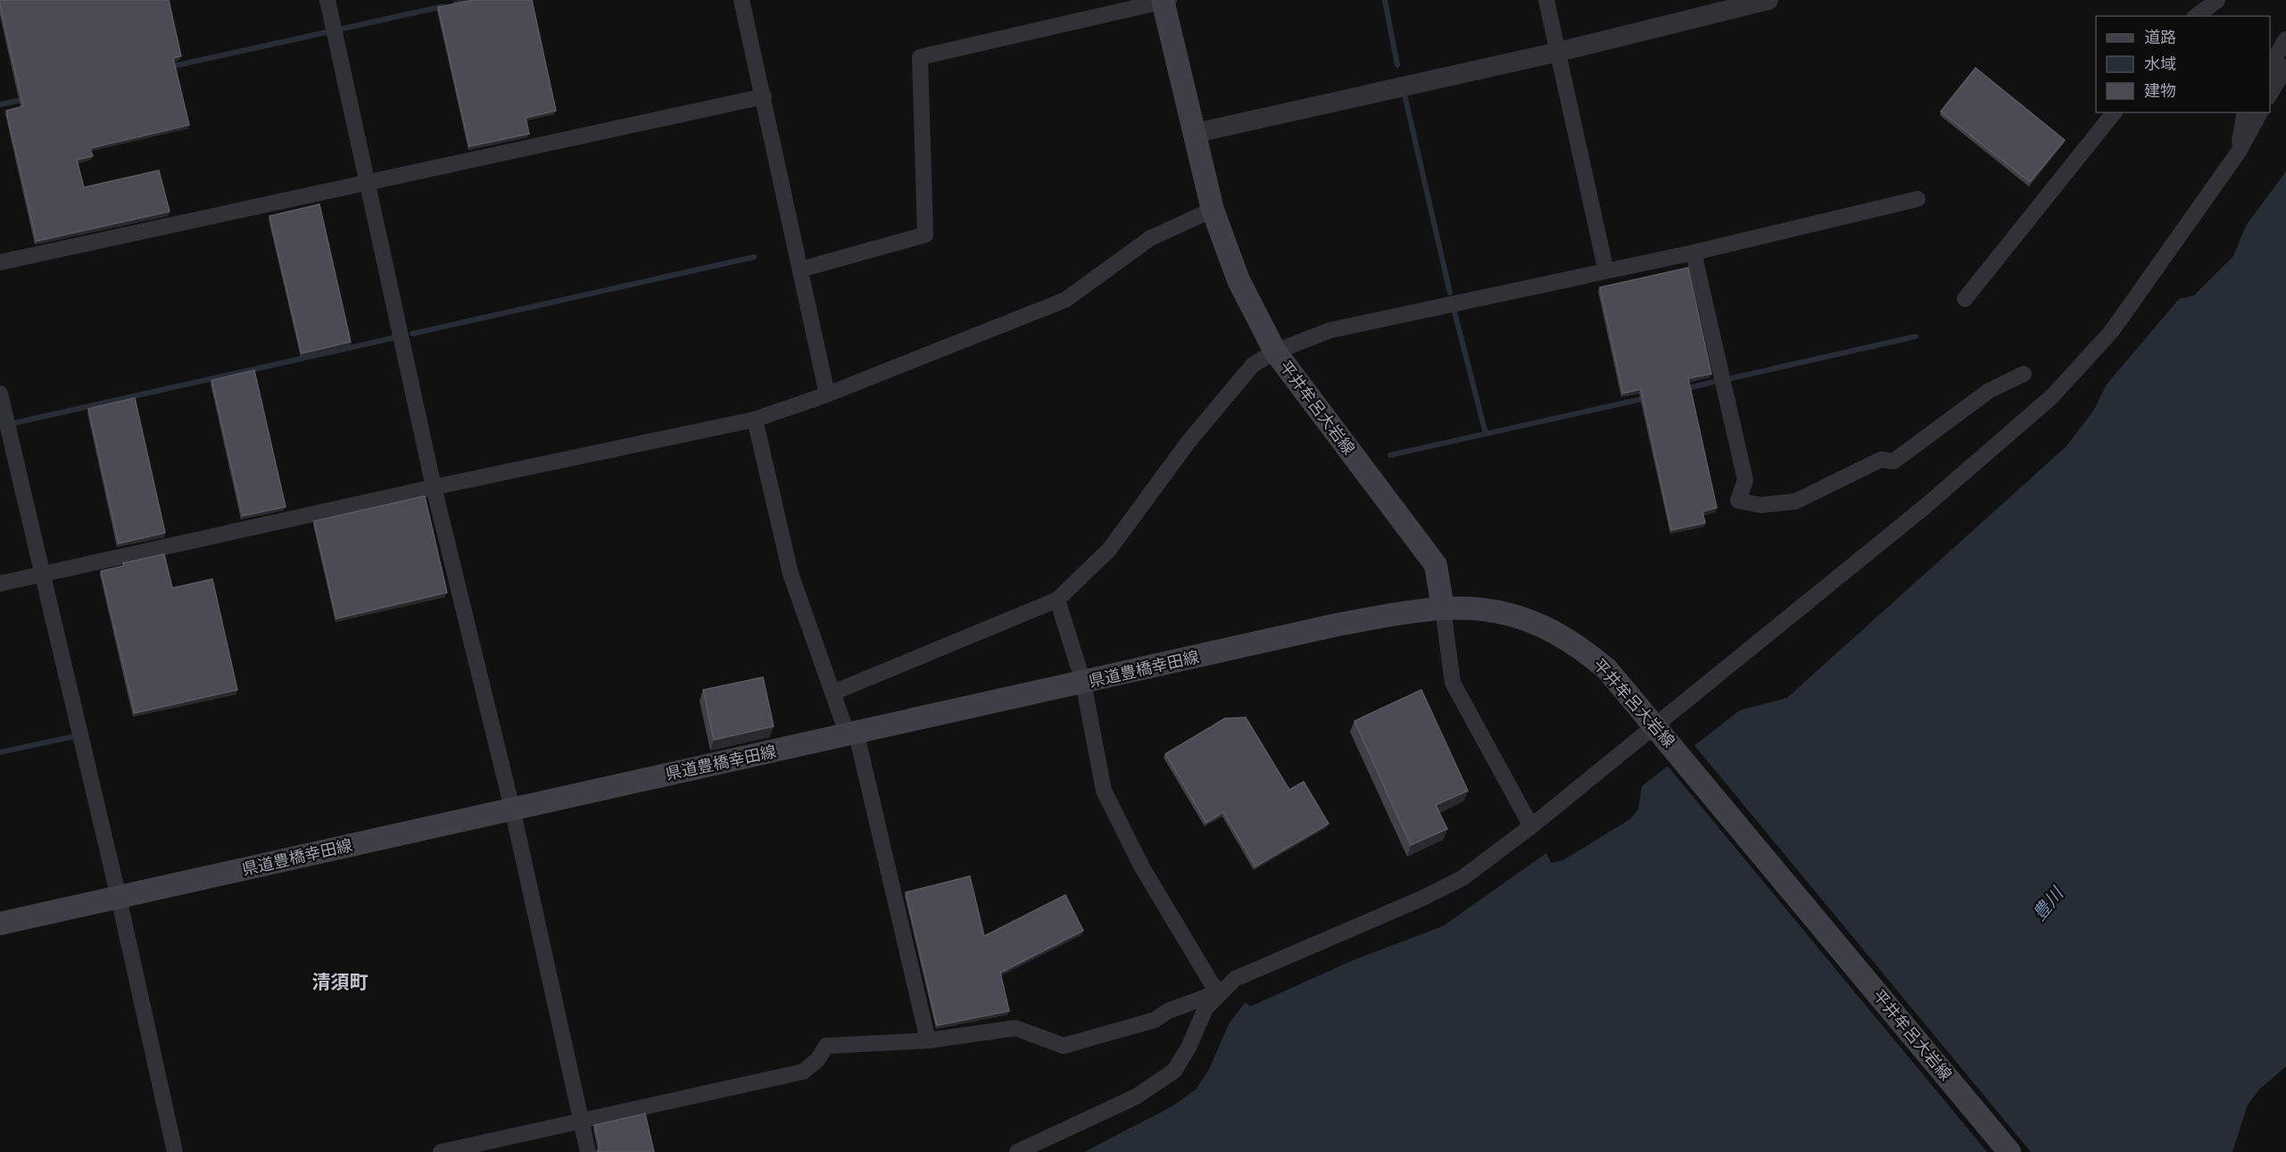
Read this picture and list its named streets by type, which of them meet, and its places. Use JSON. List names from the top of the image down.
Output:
{
  "streets": {
    "main road": ["平井牟呂大岩線", "県道豊橋幸田線"]
  },
  "crossings": [
    ["平井牟呂大岩線", "県道豊橋幸田線"]
  ],
  "districts": ["清須町"],
  "water": ["豊川"],
  "legend": ["道路", "水域", "建物"]
}
